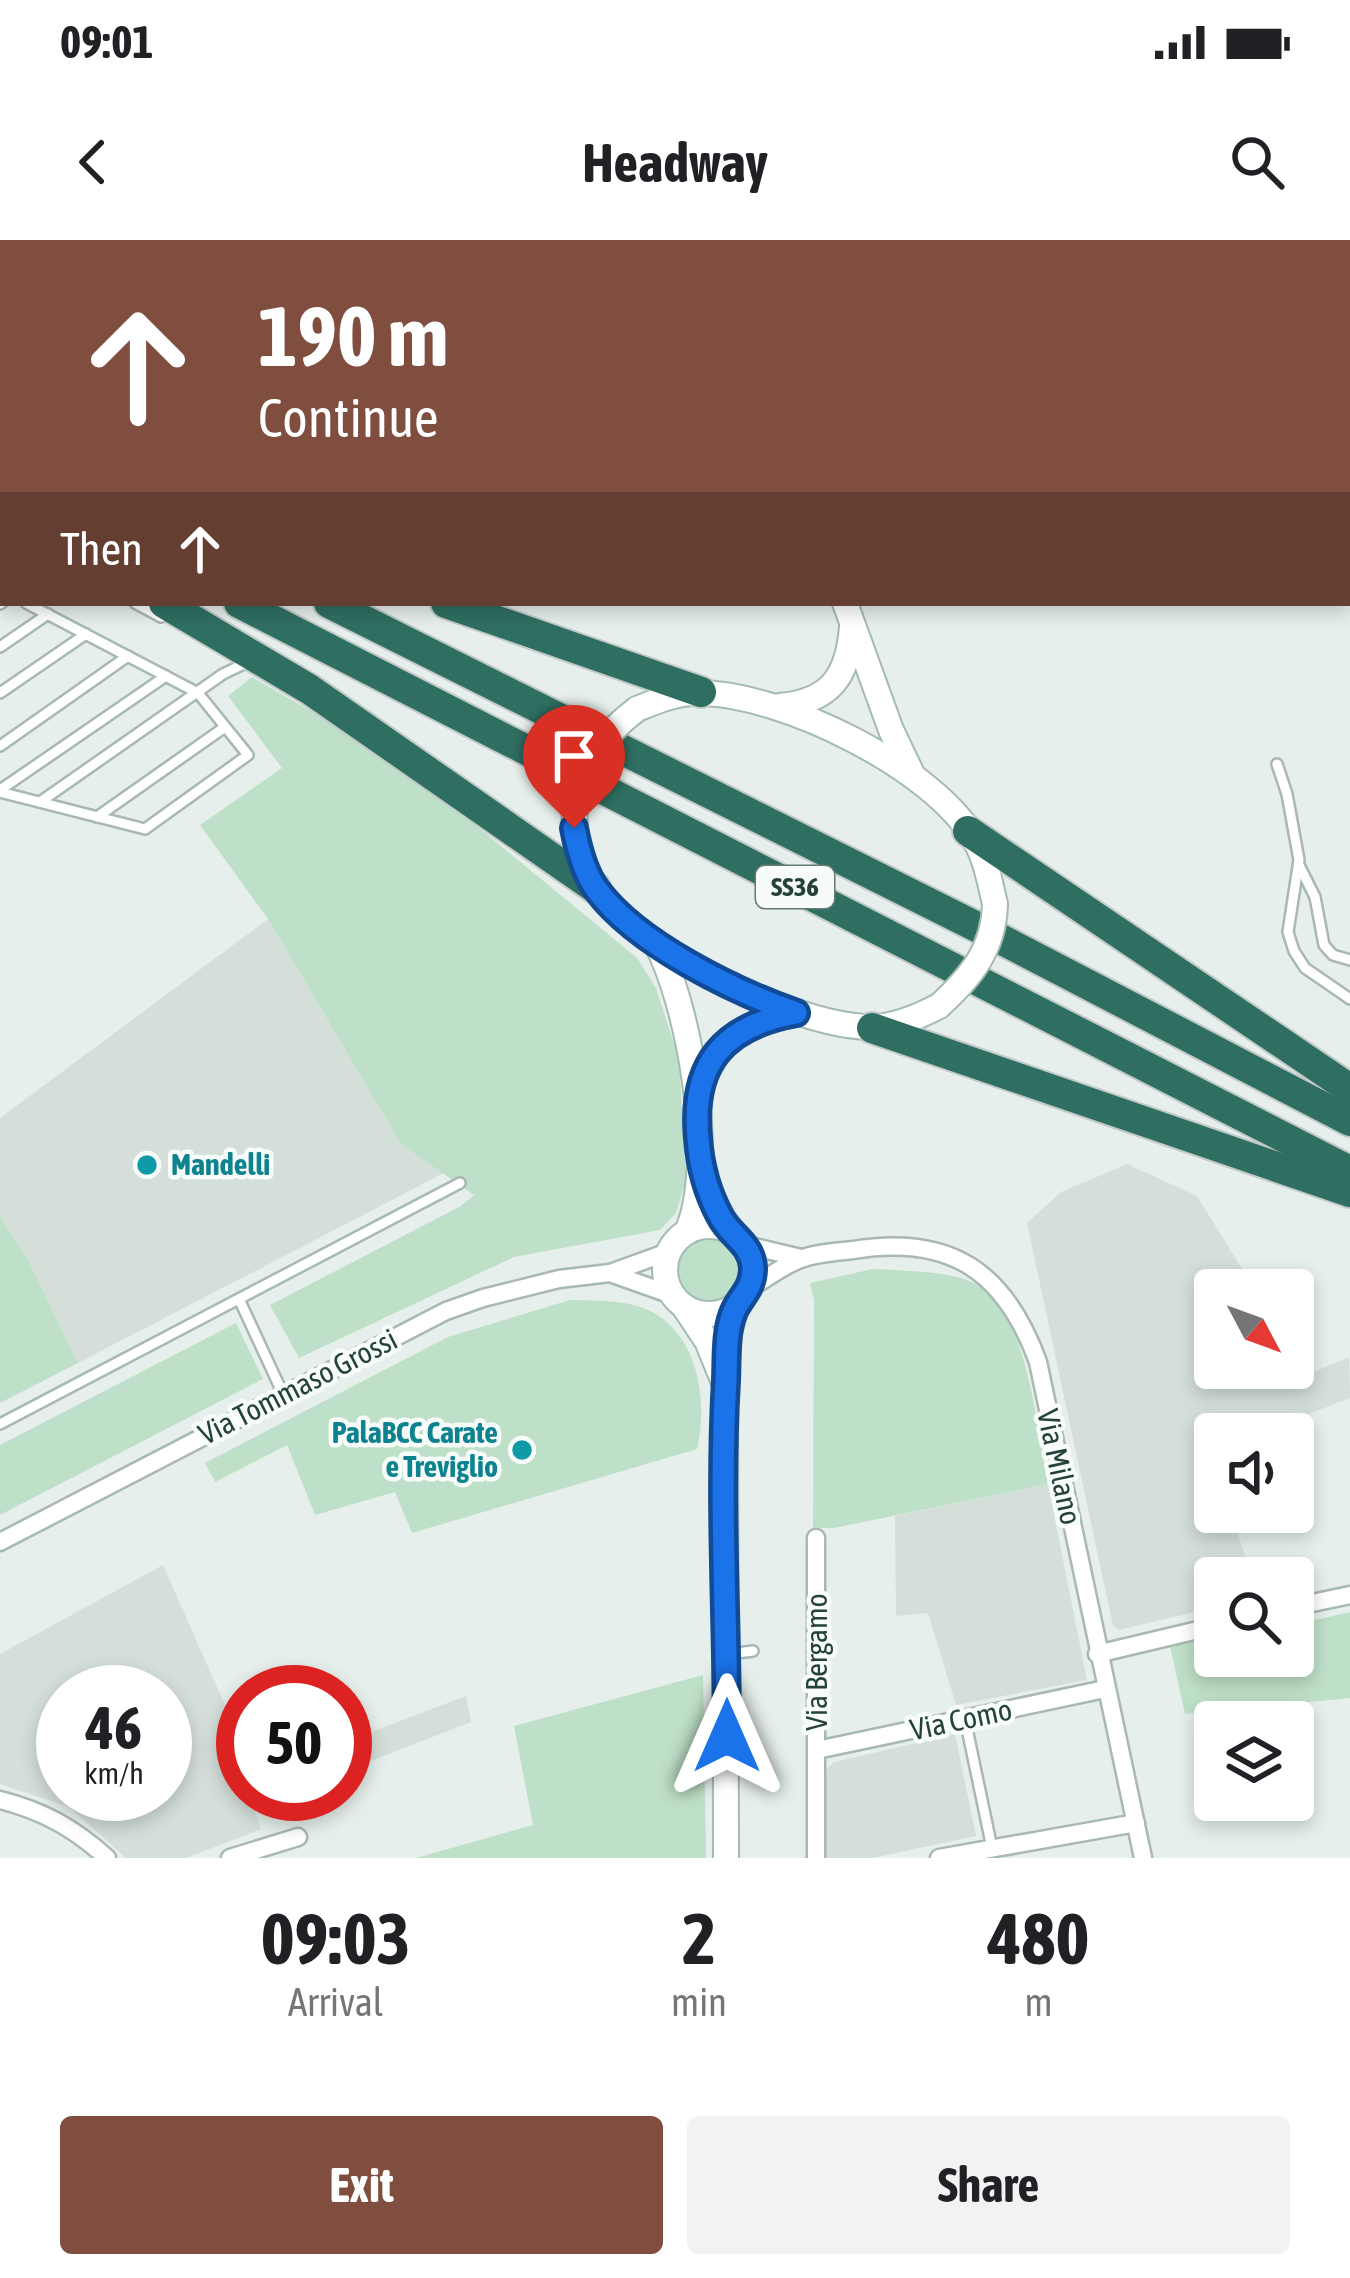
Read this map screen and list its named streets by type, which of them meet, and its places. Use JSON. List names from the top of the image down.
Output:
{
  "streets": {
    "highway": ["SS36"],
    "street": [
      "Via Tommaso Grossi",
      "Via Milano",
      "Via Bergamo",
      "Via Como"
    ]
  },
  "crossings": [
    ["Via Tommaso Grossi", "Via Milano"],
    ["Via Milano", "Via Como"],
    ["Via Bergamo", "Via Como"]
  ],
  "places": ["Mandelli", "PalaBCC Carate e Treviglio"],
  "north": "bottom right",
  "page": {
    "status": "09:01",
    "header": "Headway",
    "turn": ["190 m", "Continue"],
    "then": "Then",
    "speed": "46 km/h",
    "limit": "50",
    "eta": [
      "09:03",
      "Arrival",
      "2",
      "min",
      "480",
      "m"
    ],
    "buttons": ["Exit", "Share"]
  }
}
